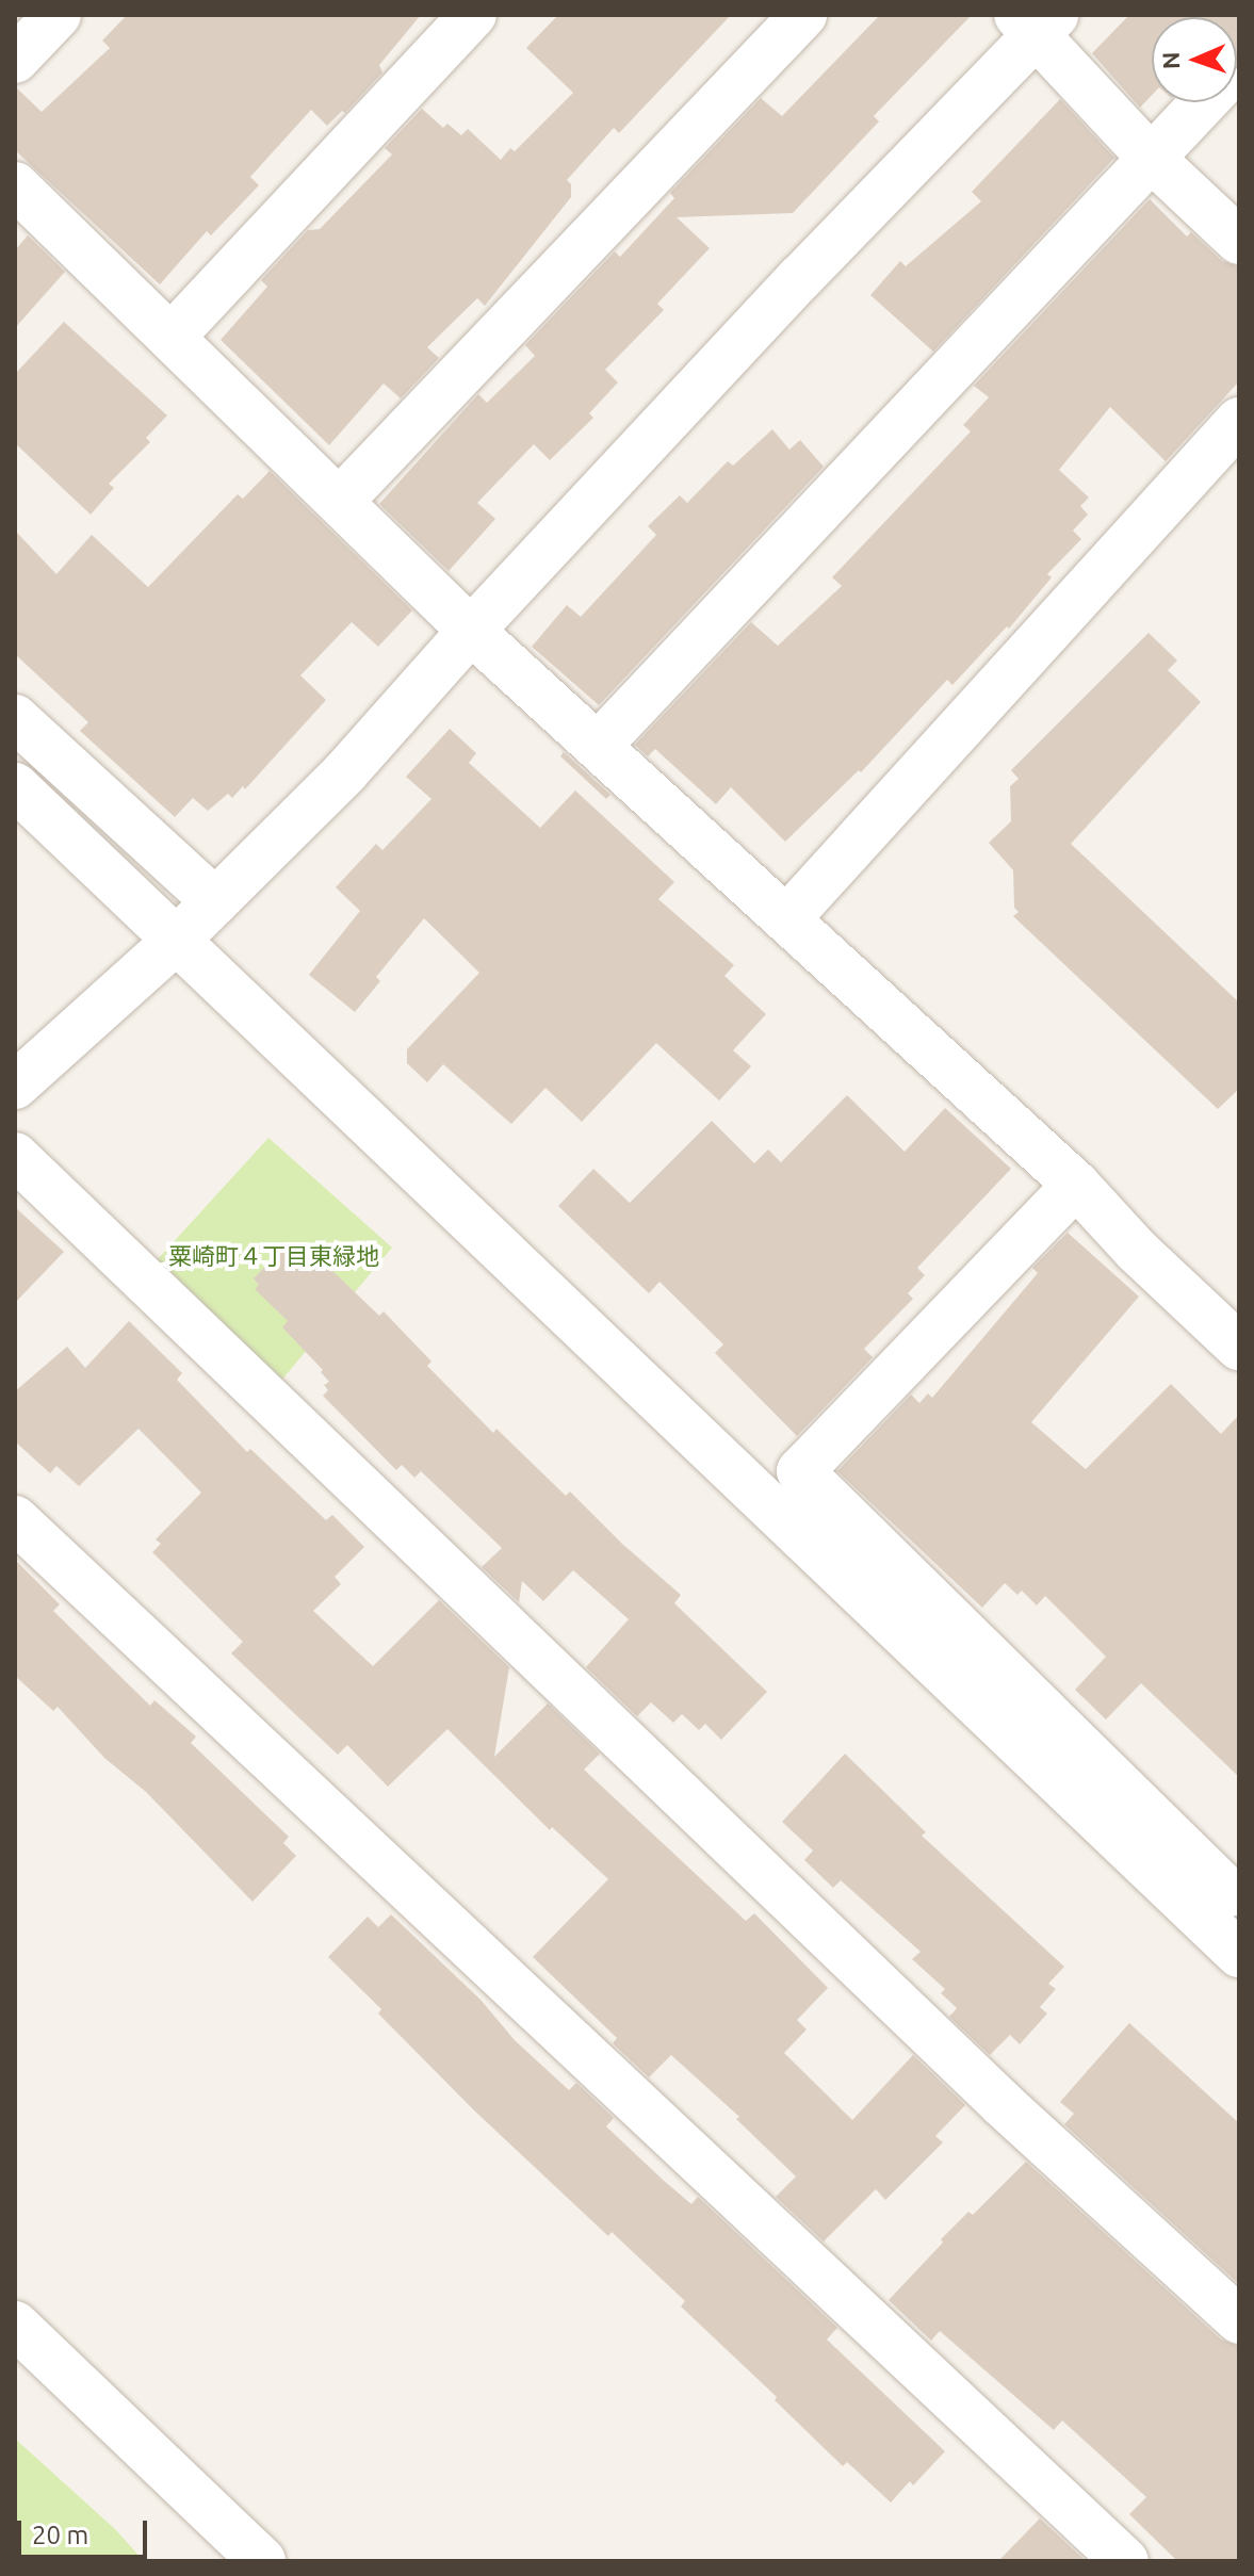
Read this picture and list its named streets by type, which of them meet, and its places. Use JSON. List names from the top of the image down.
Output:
{
  "parks": ["粟崎町４丁目東緑地"],
  "scale_bar": "20 m",
  "north": "left"
}
